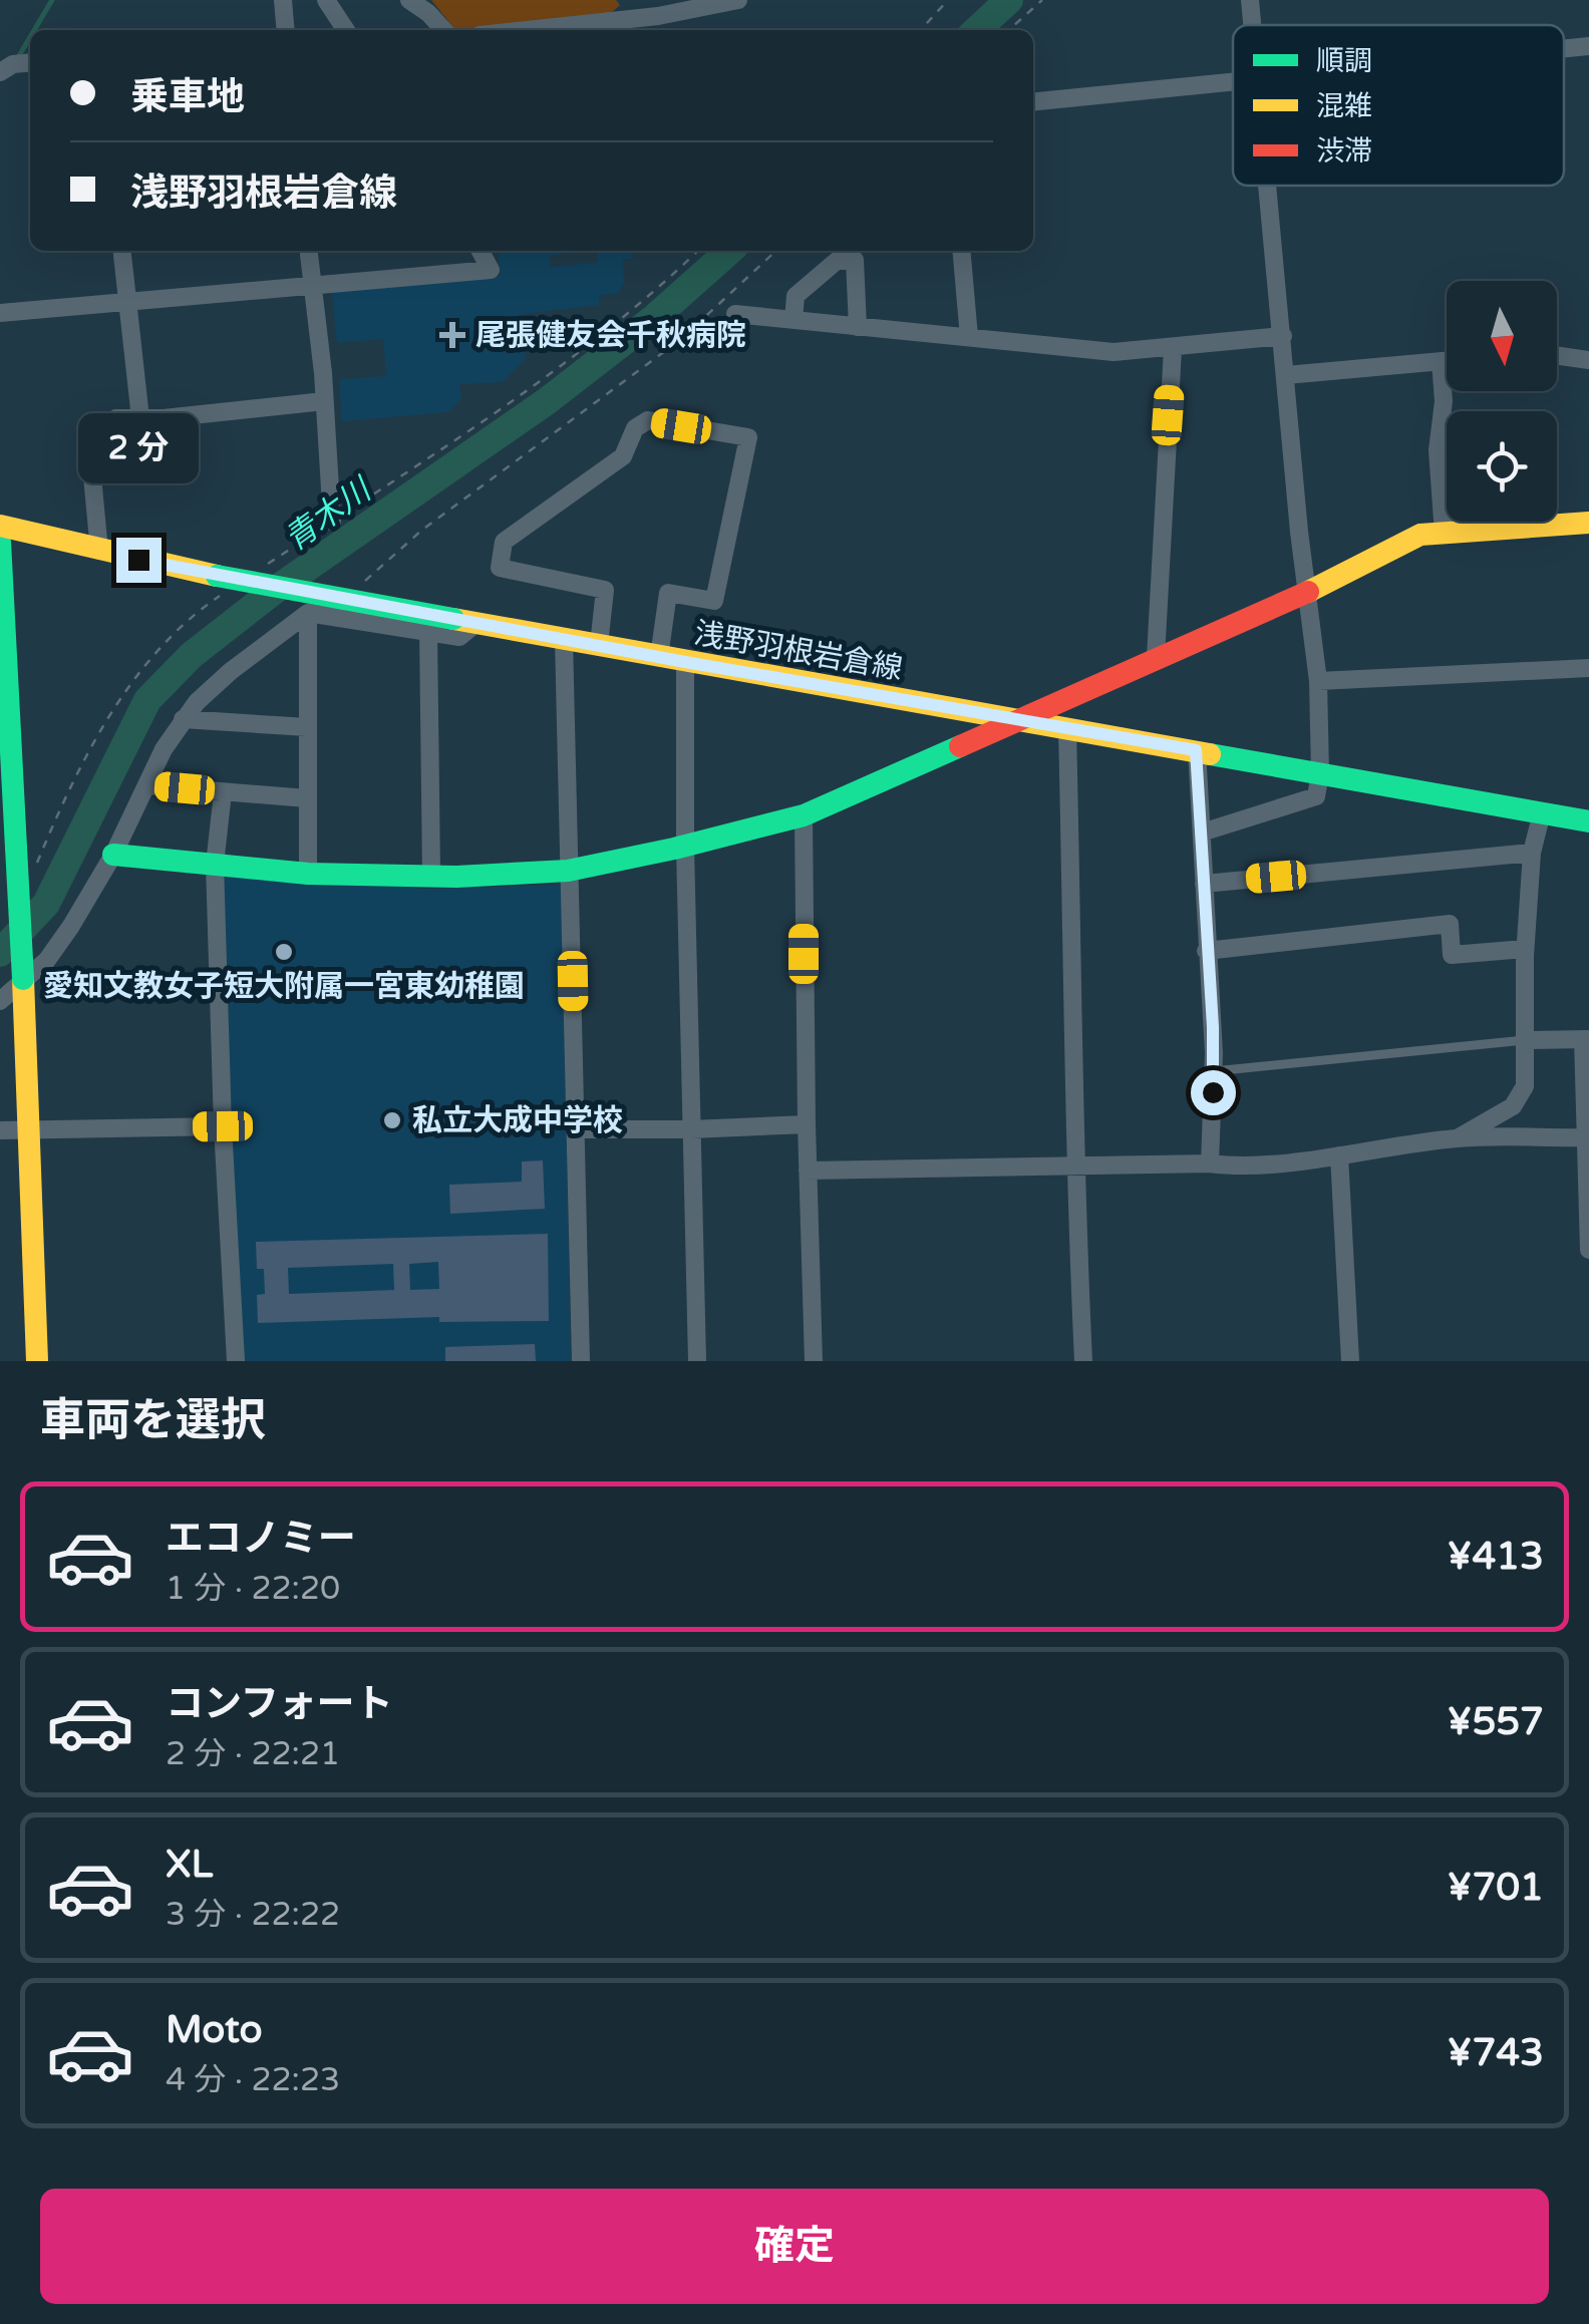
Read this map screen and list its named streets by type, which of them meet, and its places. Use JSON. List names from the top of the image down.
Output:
{
  "streets": {
    "street": ["浅野羽根岩倉線"]
  },
  "water": ["青木川"],
  "places": {
    "health": ["尾張健友会千秋病院"],
    "other": ["愛知文教女子短大附属一宮東幼稚園", "私立大成中学校"]
  },
  "legend": ["順調", "混雑", "渋滞"],
  "north": "bottom",
  "page": {
    "banner": ["乗車地", "浅野羽根岩倉線"],
    "bubble": "2 分",
    "heading": "車両を選択",
    "list": [
      {
        "name": "エコノミー",
        "note": "1 分 · 22:20",
        "value": "¥413"
      },
      {
        "name": "コンフォート",
        "note": "2 分 · 22:21",
        "value": "¥557"
      },
      {
        "name": "XL",
        "note": "3 分 · 22:22",
        "value": "¥701"
      },
      {
        "name": "Moto",
        "note": "4 分 · 22:23",
        "value": "¥743"
      }
    ],
    "buttons": "確定"
  }
}
